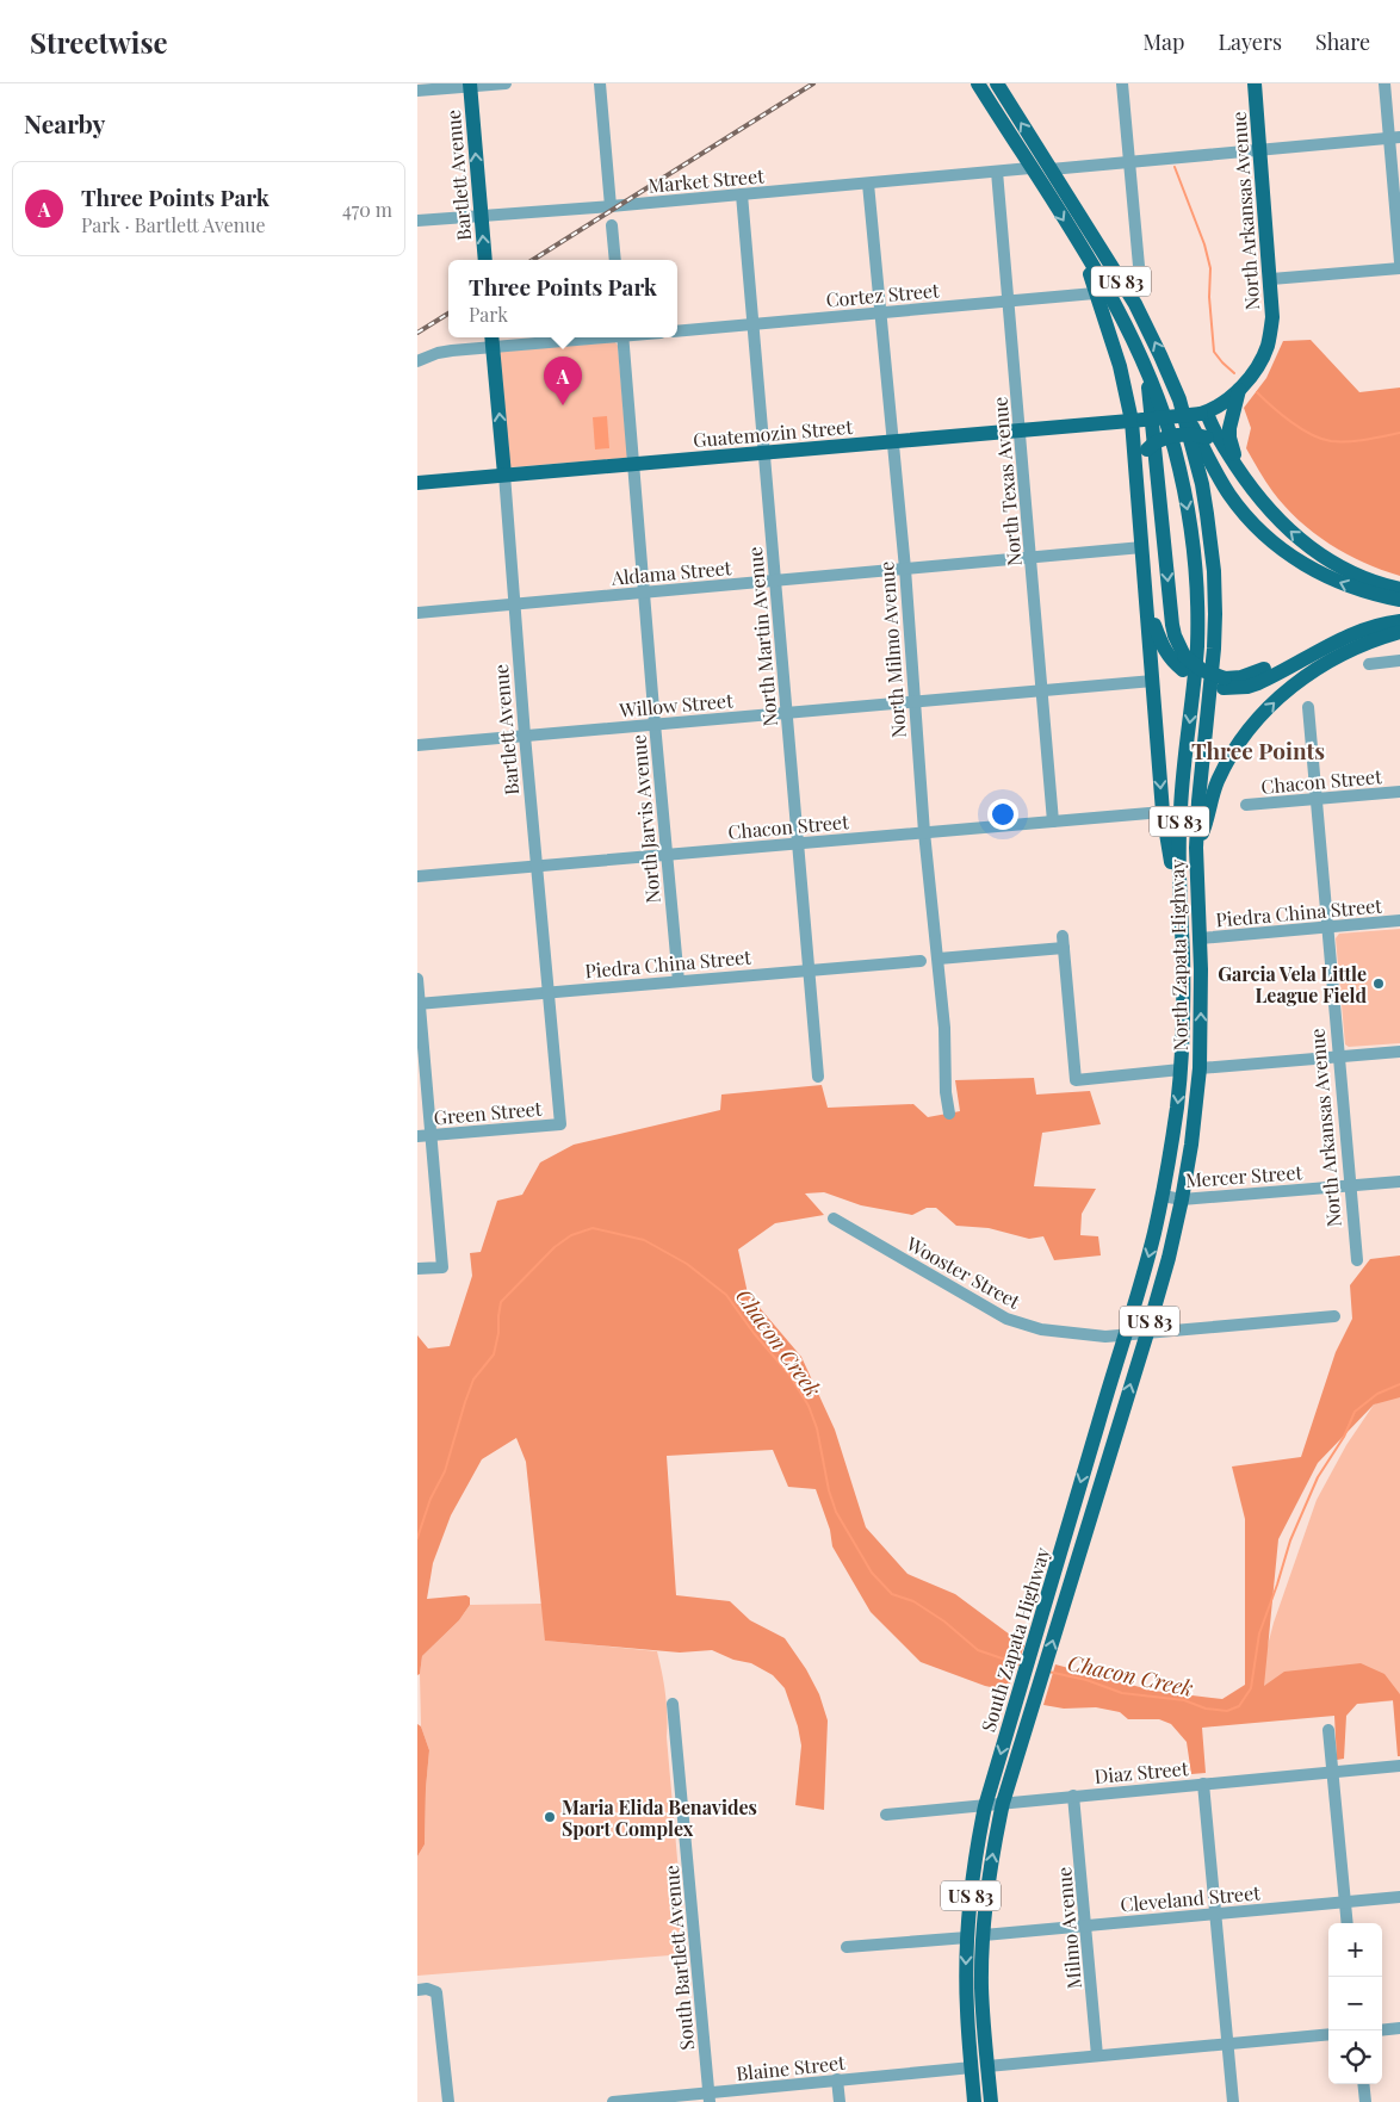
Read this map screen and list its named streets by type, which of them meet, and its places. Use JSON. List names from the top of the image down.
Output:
{
  "streets": {
    "main road": [
      "Bartlett Avenue",
      "North Arkansas Avenue",
      "US 83",
      "Guatemozin Street",
      "North Zapata Highway",
      "South Zapata Highway"
    ],
    "street": [
      "Market Street",
      "Cortez Street",
      "North Texas Avenue",
      "Aldama Street",
      "North Martin Avenue",
      "North Milmo Avenue",
      "Willow Street",
      "Chacon Street",
      "North Jarvis Avenue",
      "Piedra China Street",
      "Green Street",
      "Mercer Street",
      "Wooster Street",
      "Diaz Street",
      "Cleveland Street",
      "Milmo Avenue",
      "South Bartlett Avenue",
      "Blaine Street"
    ]
  },
  "crossings": [
    ["Bartlett Avenue", "Market Street"],
    ["Bartlett Avenue", "Guatemozin Street"],
    ["Bartlett Avenue", "Aldama Street"],
    ["Bartlett Avenue", "Willow Street"],
    ["Bartlett Avenue", "Chacon Street"],
    ["Bartlett Avenue", "Piedra China Street"],
    ["Bartlett Avenue", "Green Street"],
    ["Market Street", "North Texas Avenue"],
    ["Market Street", "North Martin Avenue"],
    ["Market Street", "North Milmo Avenue"],
    ["North Arkansas Avenue", "Guatemozin Street"],
    ["North Arkansas Avenue", "Chacon Street"],
    ["North Arkansas Avenue", "Piedra China Street"],
    ["North Arkansas Avenue", "Mercer Street"],
    ["Cortez Street", "North Texas Avenue"],
    ["Cortez Street", "North Martin Avenue"],
    ["Cortez Street", "North Milmo Avenue"],
    ["Guatemozin Street", "North Texas Avenue"],
    ["Guatemozin Street", "North Martin Avenue"],
    ["Guatemozin Street", "North Milmo Avenue"],
    ["Guatemozin Street", "North Jarvis Avenue"],
    ["North Texas Avenue", "Aldama Street"],
    ["North Texas Avenue", "Willow Street"],
    ["North Texas Avenue", "Chacon Street"],
    ["Aldama Street", "North Martin Avenue"],
    ["Aldama Street", "North Milmo Avenue"],
    ["Aldama Street", "North Jarvis Avenue"],
    ["North Martin Avenue", "Willow Street"],
    ["North Martin Avenue", "Chacon Street"],
    ["North Martin Avenue", "Piedra China Street"],
    ["North Milmo Avenue", "Willow Street"],
    ["North Milmo Avenue", "Chacon Street"],
    ["Willow Street", "North Jarvis Avenue"],
    ["Chacon Street", "North Jarvis Avenue"],
    ["North Jarvis Avenue", "Piedra China Street"],
    ["Piedra China Street", "North Zapata Highway"],
    ["North Zapata Highway", "Mercer Street"],
    ["North Zapata Highway", "South Zapata Highway"],
    ["Mercer Street", "South Zapata Highway"],
    ["Wooster Street", "South Zapata Highway"],
    ["South Zapata Highway", "Diaz Street"],
    ["South Zapata Highway", "Cleveland Street"],
    ["South Zapata Highway", "Blaine Street"],
    ["Diaz Street", "Milmo Avenue"],
    ["Cleveland Street", "Milmo Avenue"],
    ["South Bartlett Avenue", "Blaine Street"]
  ],
  "districts": ["Three Points"],
  "water": ["Chacon Creek"],
  "places": ["Garcia Vela Little League Field", "Maria Elida Benavides Sport Complex"],
  "page": {
    "header": "Streetwise",
    "nav": ["Map", "Layers", "Share"],
    "heading": "Nearby",
    "list": [
      {
        "mark": "A",
        "name": "Three Points Park",
        "note": "Park · Bartlett Avenue",
        "value": "470 m"
      }
    ],
    "popup": ["Three Points Park", "Park"],
    "pins": "A",
    "map_buttons": ["+", "−"]
  }
}
